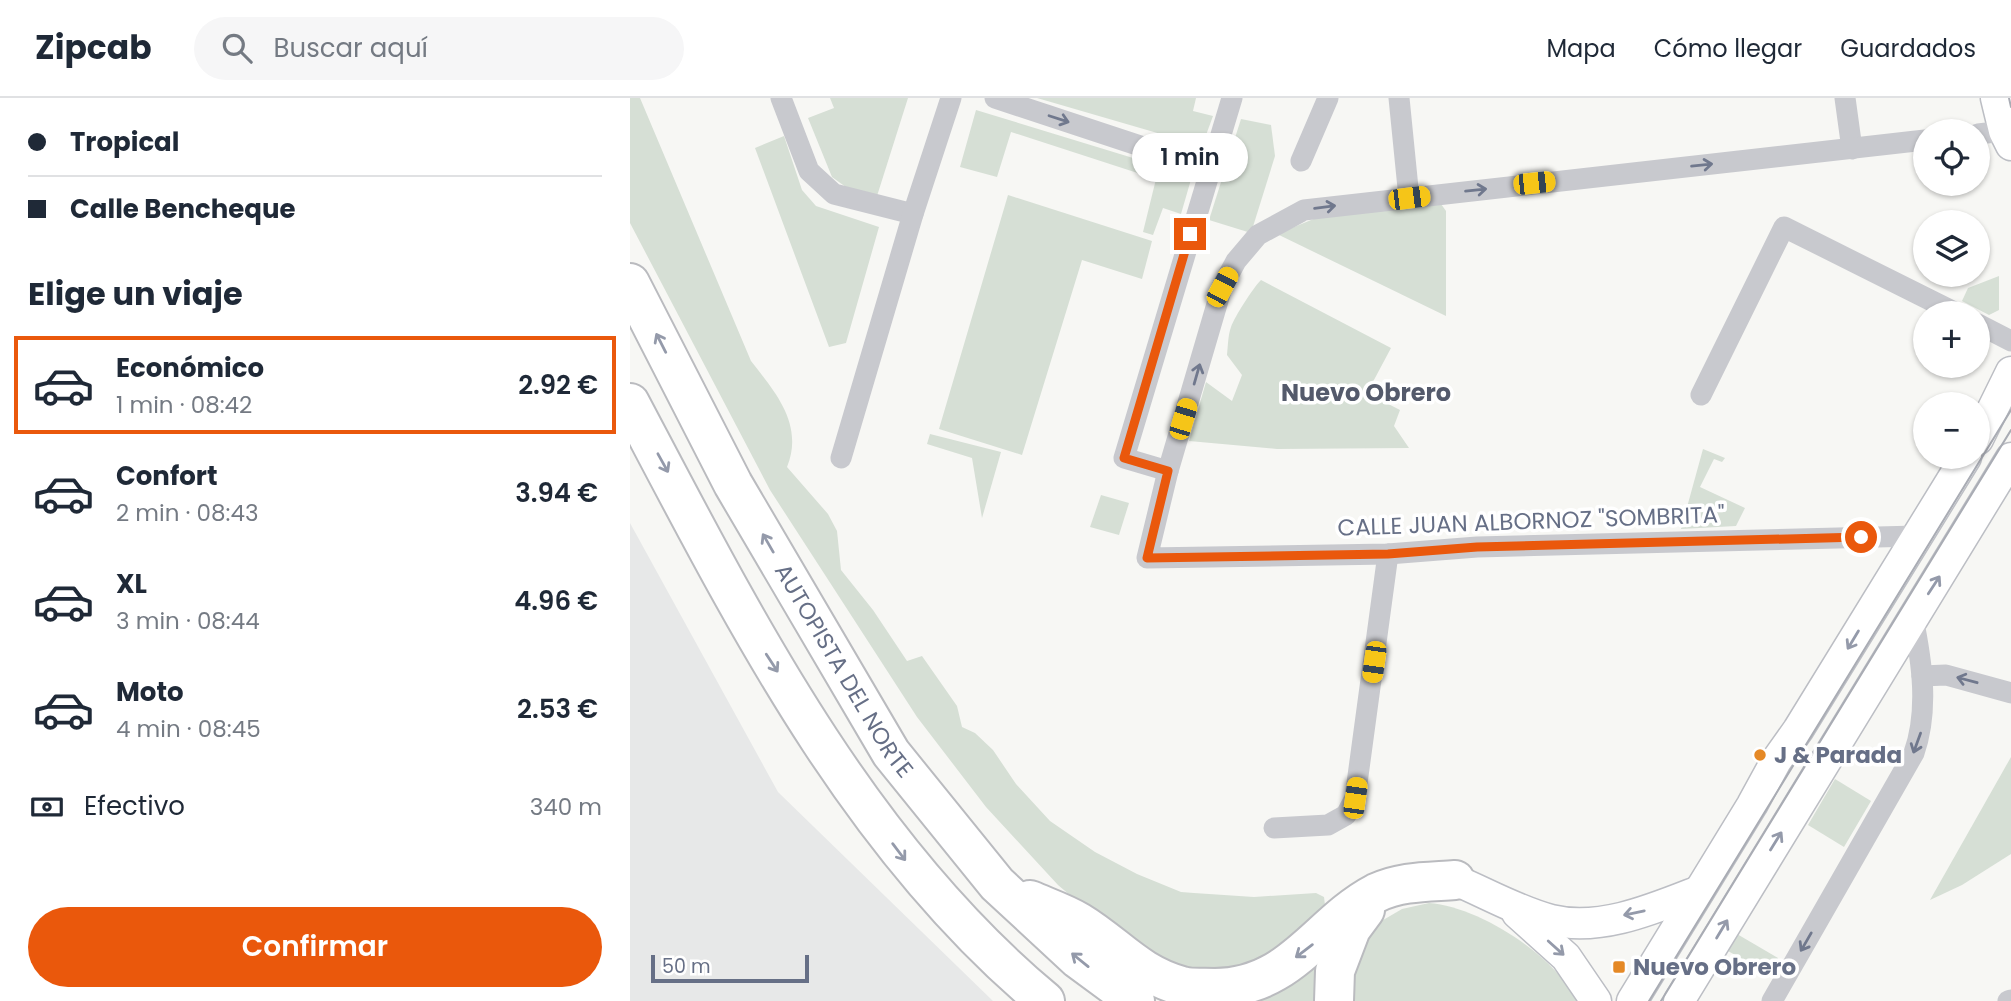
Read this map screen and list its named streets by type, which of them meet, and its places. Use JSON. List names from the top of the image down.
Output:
{
  "streets": {
    "highway": ["AUTOPISTA DEL NORTE"],
    "street": ["CALLE JUAN ALBORNOZ \"SOMBRITA\""]
  },
  "districts": ["Nuevo Obrero"],
  "places": {
    "other": ["J & Parada"],
    "transit": ["Nuevo Obrero"]
  },
  "scale_bar": "50 m",
  "page": {
    "header": "Zipcab",
    "search": "Buscar aquí",
    "nav": ["Mapa", "Cómo llegar", "Guardados"],
    "banner": ["Tropical", "Calle Bencheque"],
    "map_buttons": ["+", "−"],
    "bubble": "1 min",
    "heading": "Elige un viaje",
    "list": [
      {
        "name": "Económico",
        "note": "1 min · 08:42",
        "value": "2.92 €"
      },
      {
        "name": "Confort",
        "note": "2 min · 08:43",
        "value": "3.94 €"
      },
      {
        "name": "XL",
        "note": "3 min · 08:44",
        "value": "4.96 €"
      },
      {
        "name": "Moto",
        "note": "4 min · 08:45",
        "value": "2.53 €"
      }
    ],
    "pay": ["Efectivo", "340 m"],
    "buttons": "Confirmar",
    "scale": "50 m"
  }
}
